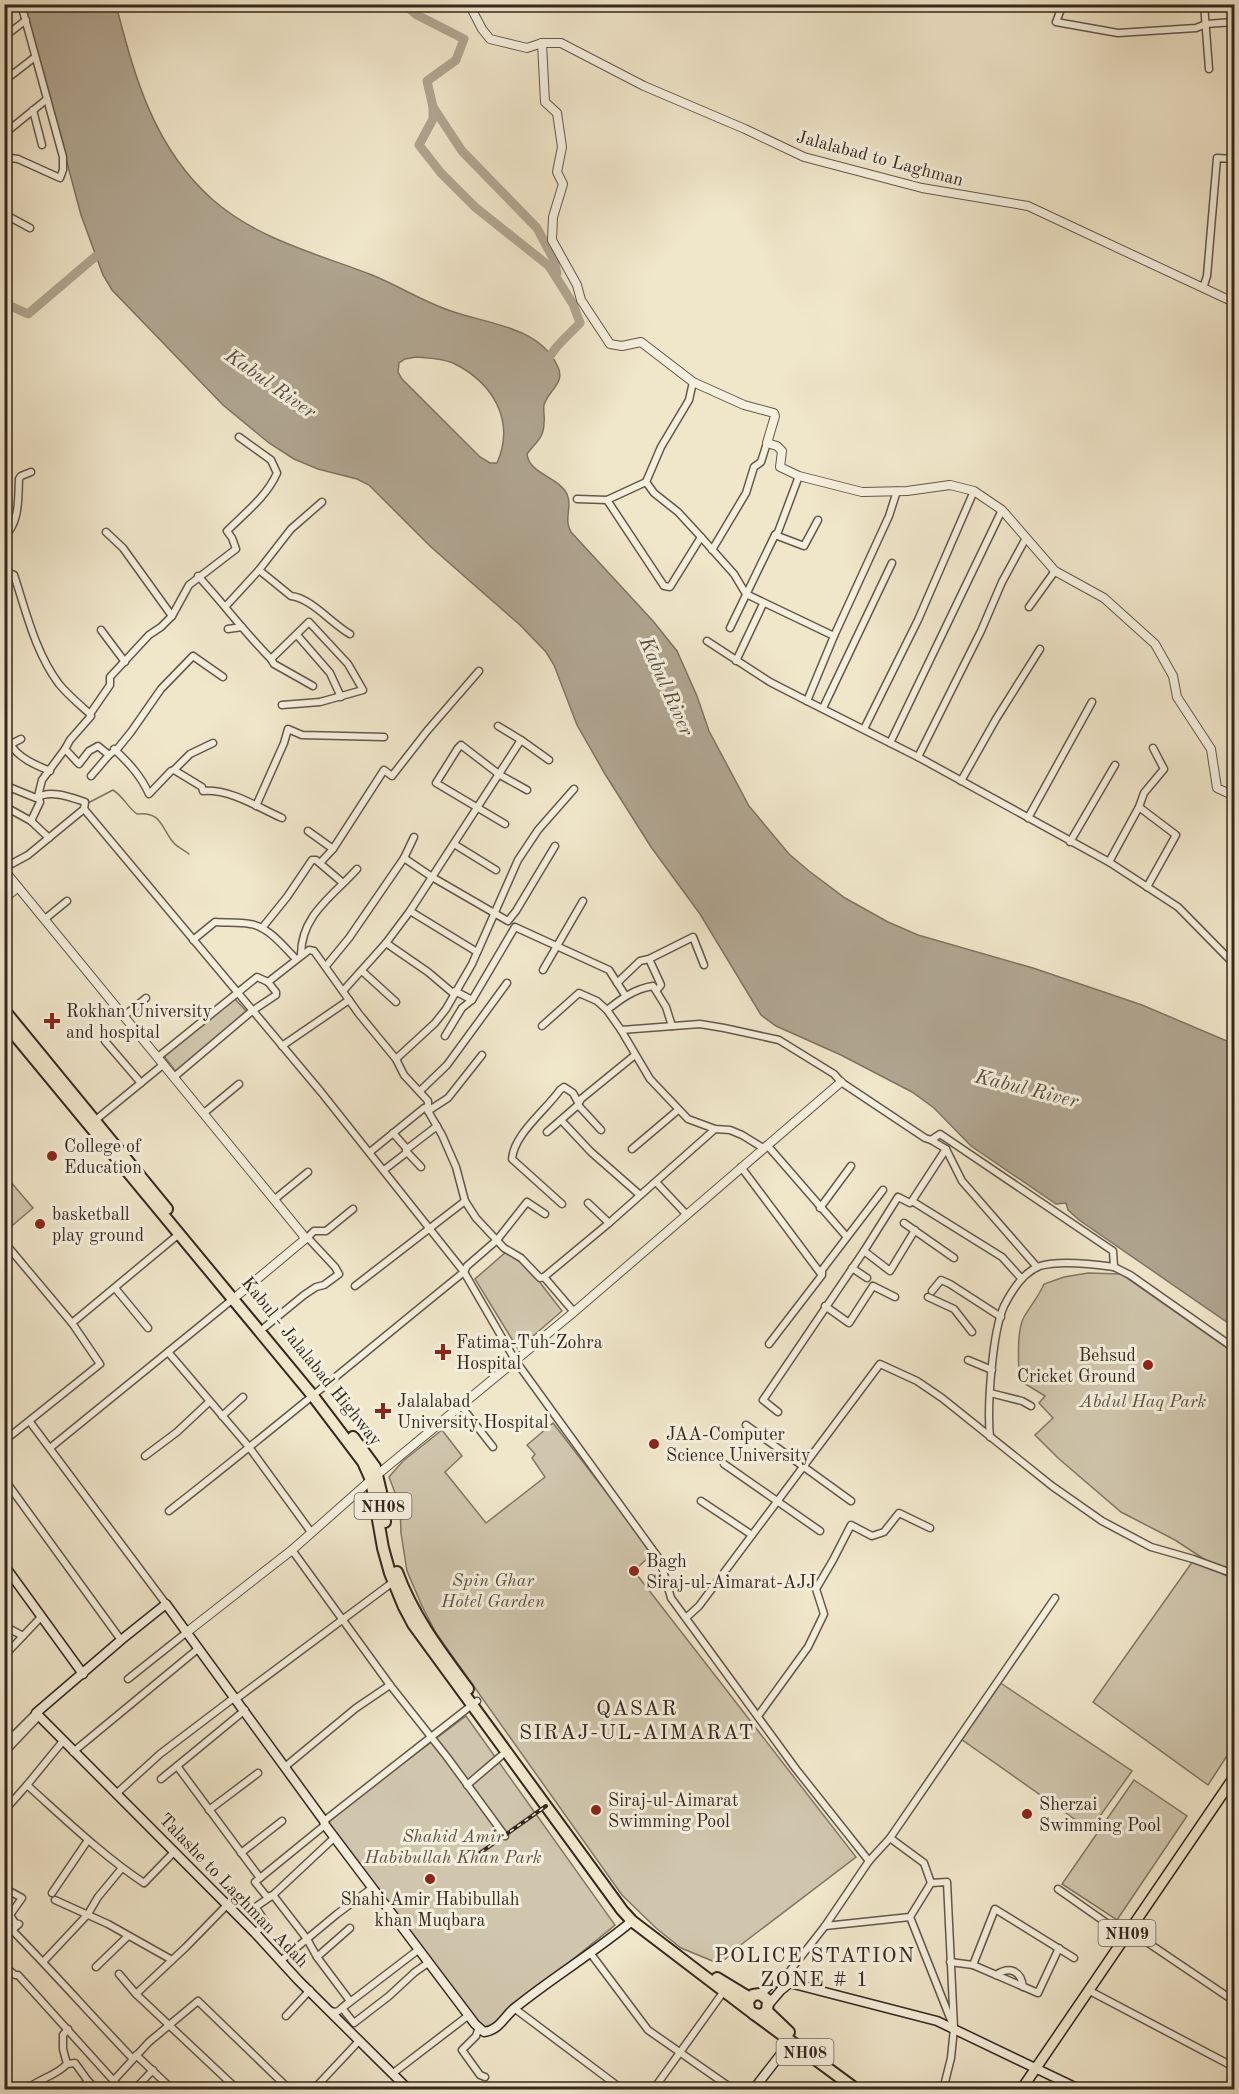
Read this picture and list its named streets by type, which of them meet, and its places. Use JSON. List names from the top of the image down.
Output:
{
  "streets": {
    "highway": ["Kabul - Jalalabad Highway", "NH08"],
    "main road": ["Talashe to Laghman Adah", "NH09"],
    "street": ["Jalalabad to Laghman"]
  },
  "districts": ["QASAR SIRAJ-UL-AIMARAT", "POLICE STATION ZONE # 1"],
  "water": ["Kabul River"],
  "parks": ["Abdul Haq Park", "Spin Ghar Hotel Garden", "Shahid Amir Habibullah Khan Park"],
  "places": {
    "health": ["Rokhan University and hospital", "Fatima-Tuh-Zohra Hospital", "Jalalabad University Hospital"],
    "other": [
      "College of Education",
      "basketball play ground",
      "Behsud Cricket Ground",
      "JAA-Computer Science University",
      "Bagh Siraj-ul-Aimarat-AJJ",
      "Siraj-ul-Aimarat Swimming Pool",
      "Sherzai Swimming Pool",
      "Shahi Amir Habibullah khan Muqbara"
    ]
  }
}
